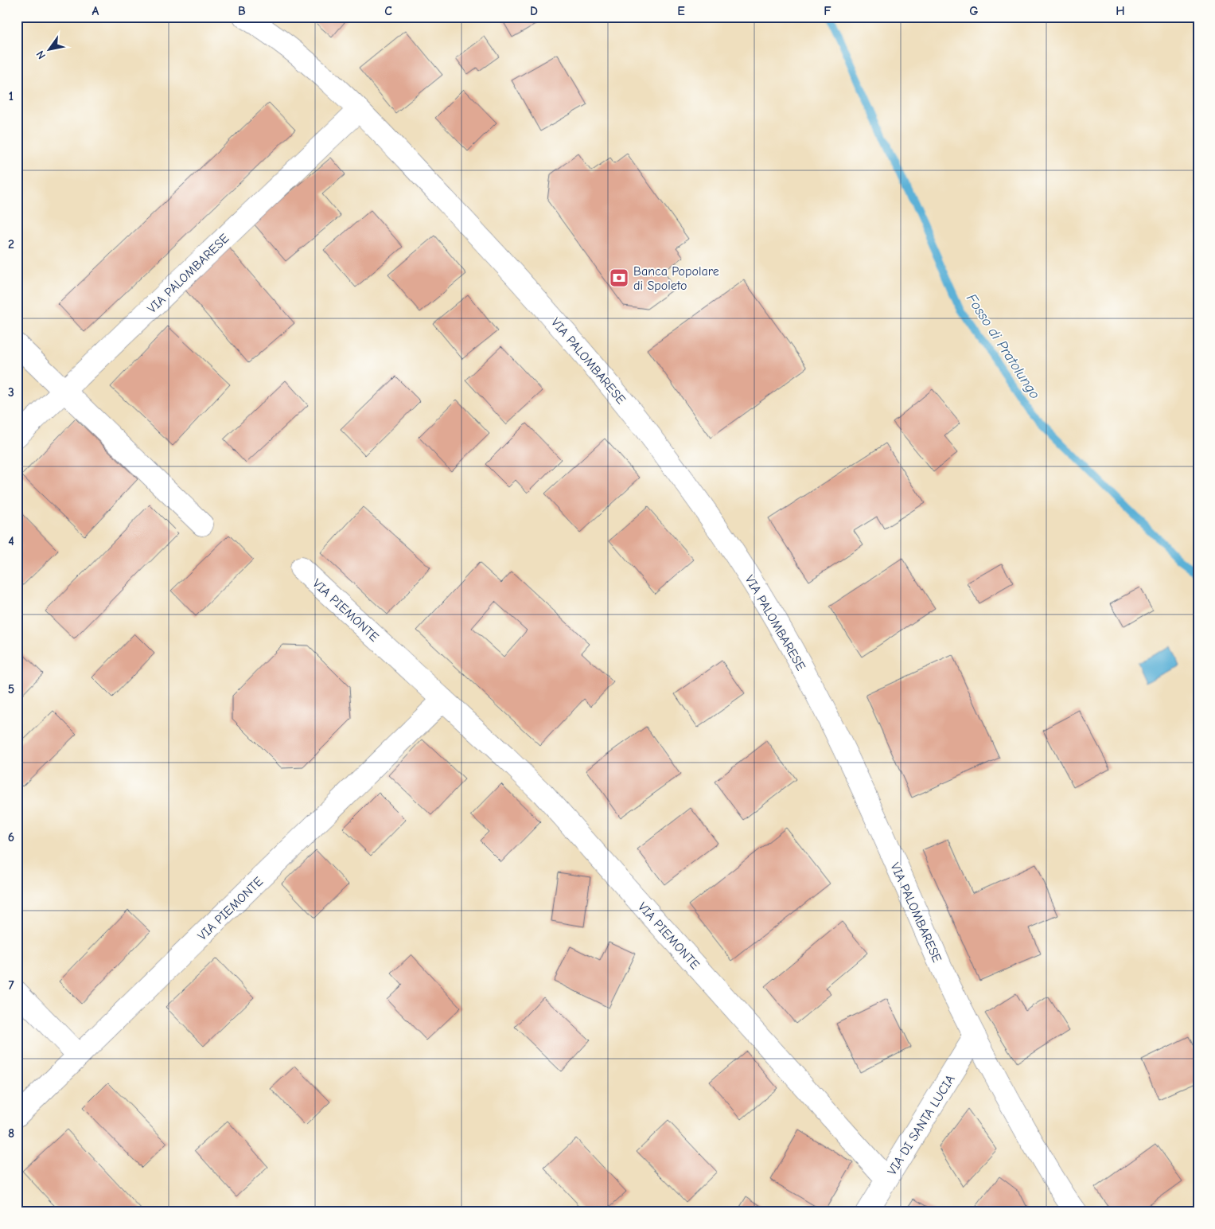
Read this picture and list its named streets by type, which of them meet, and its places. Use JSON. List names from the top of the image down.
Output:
{
  "streets": {
    "street": ["VIA PALOMBARESE", "VIA PIEMONTE", "VIA DI SANTA LUCIA"]
  },
  "crossings": [
    ["VIA PALOMBARESE", "VIA DI SANTA LUCIA"],
    ["VIA PIEMONTE", "VIA DI SANTA LUCIA"]
  ],
  "water": ["Fosso di Pratolungo"],
  "places": {
    "bank": ["Banca Popolare di Spoleto"]
  },
  "north": "bottom left",
  "grid": {
    "columns": [
      "A",
      "B",
      "C",
      "D",
      "E",
      "F",
      "G",
      "H"
    ],
    "rows": [
      "1",
      "2",
      "3",
      "4",
      "5",
      "6",
      "7",
      "8"
    ]
  }
}
